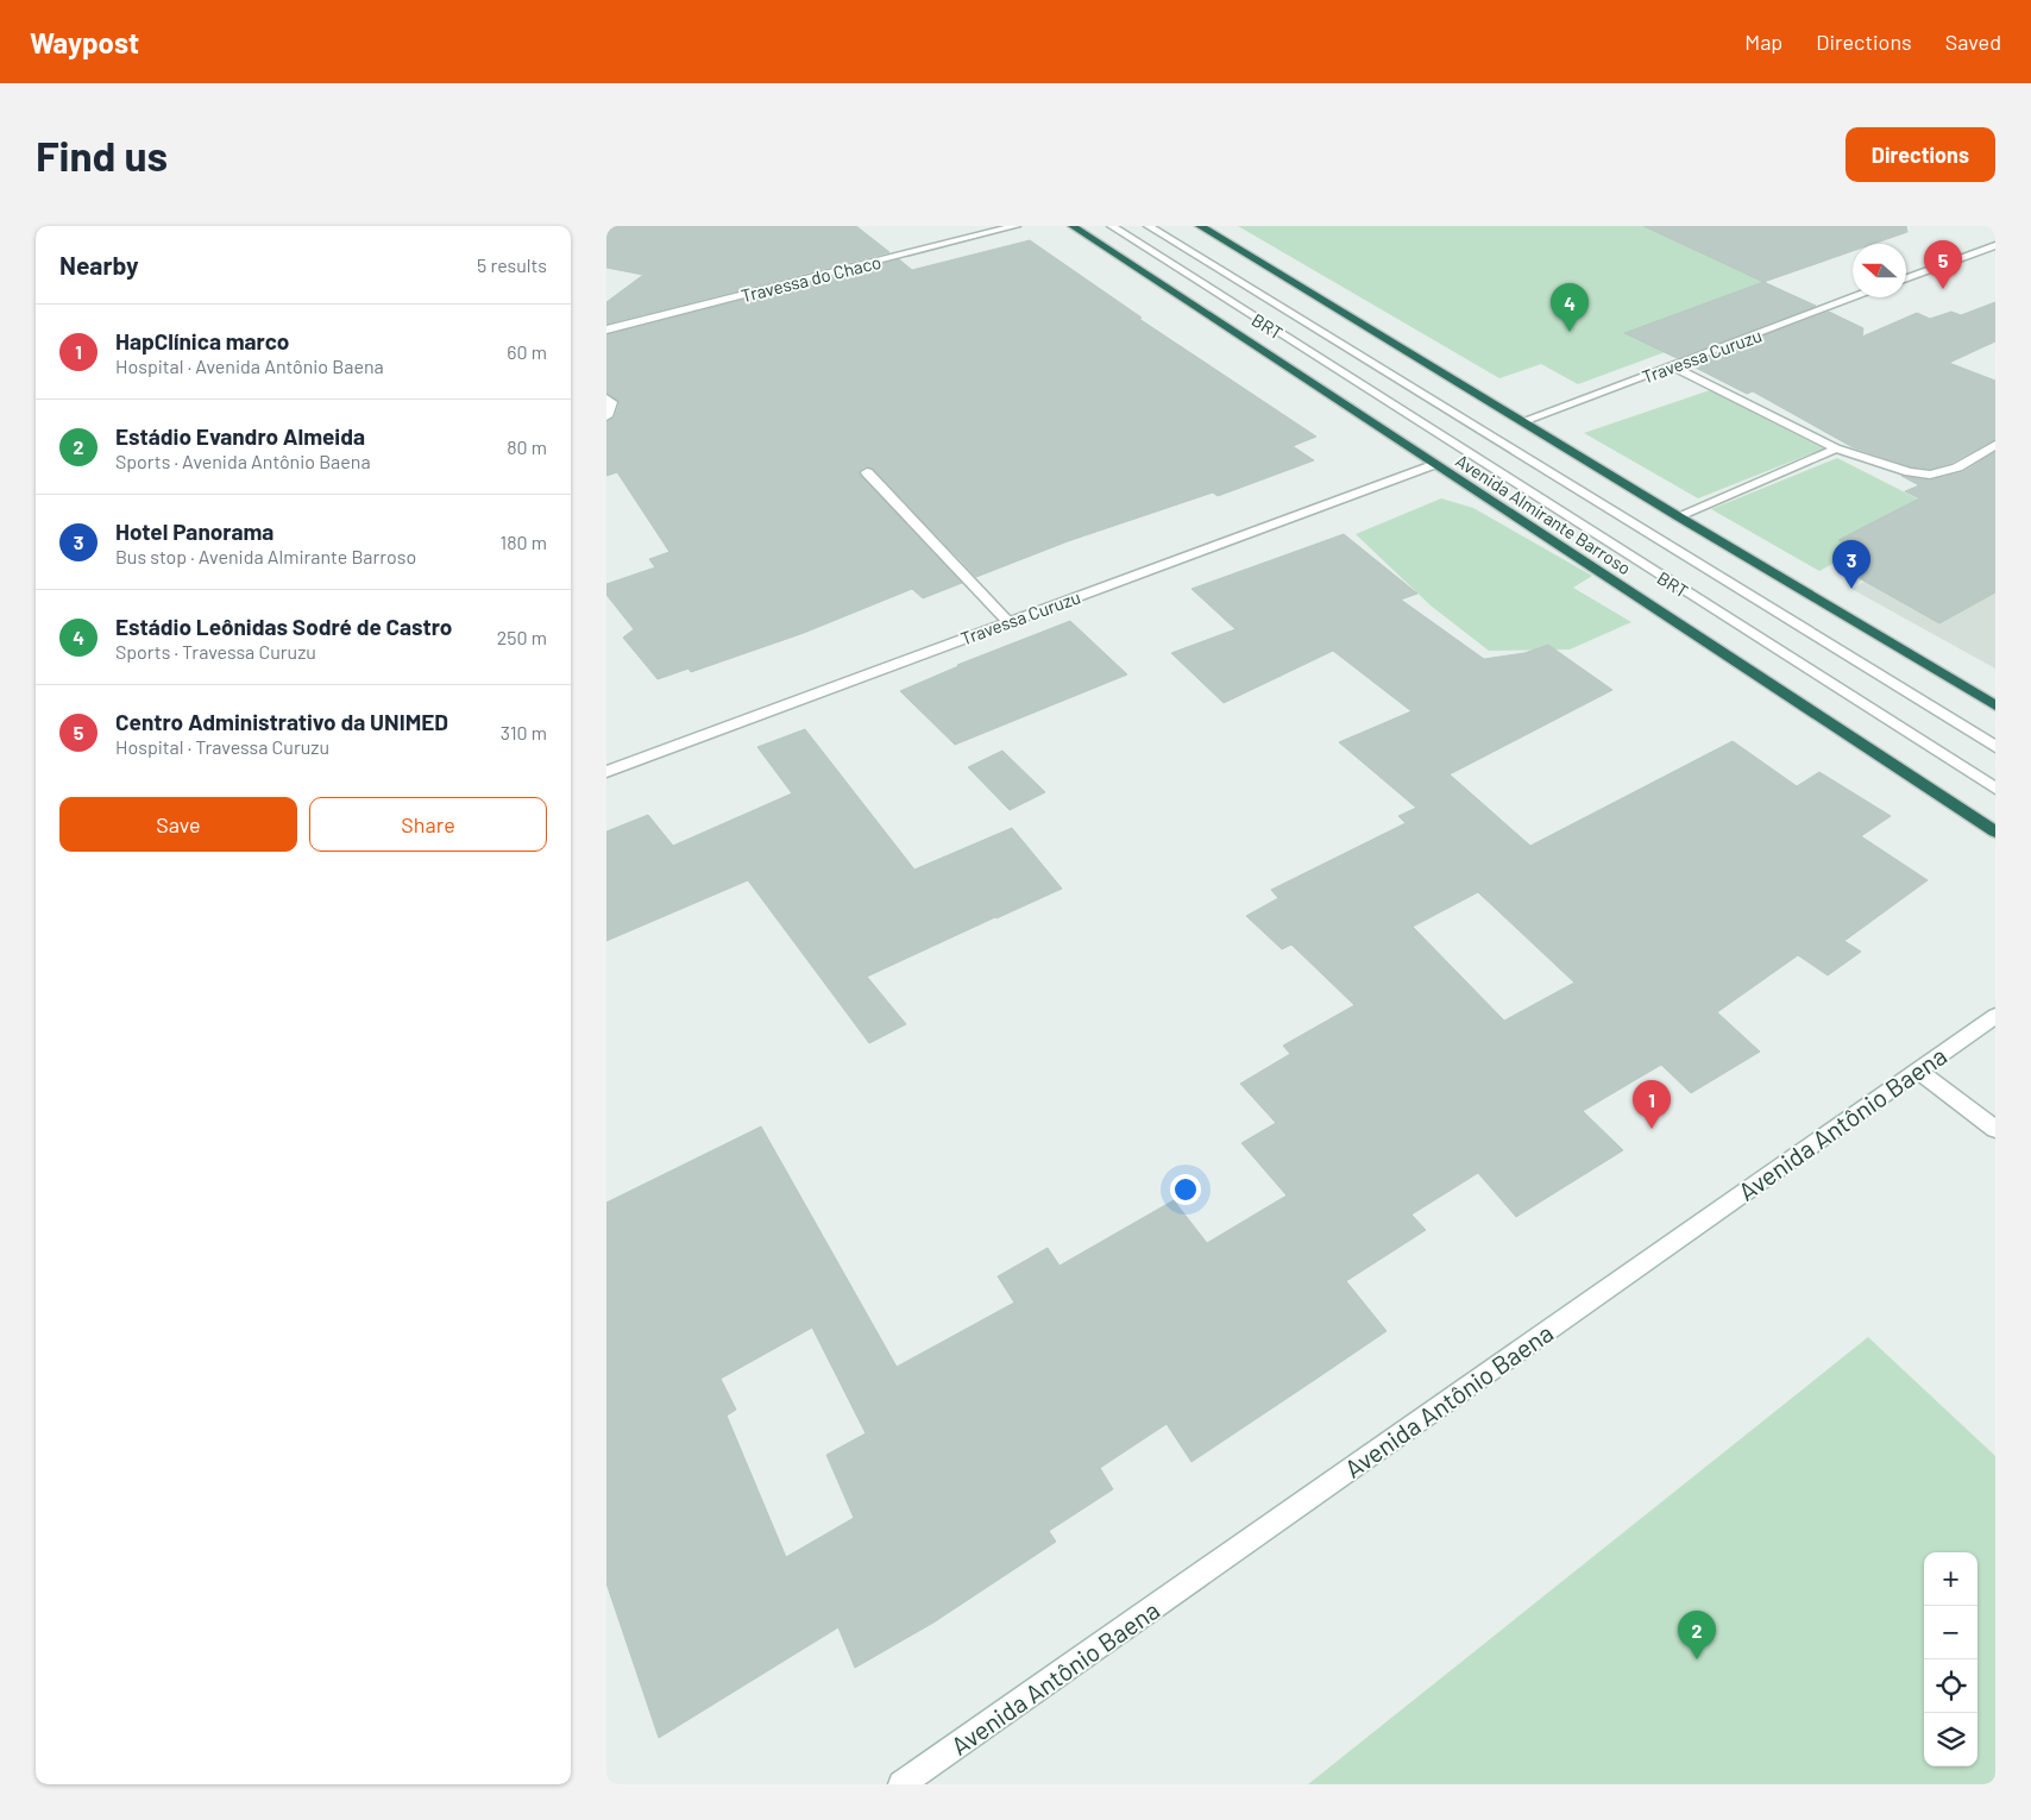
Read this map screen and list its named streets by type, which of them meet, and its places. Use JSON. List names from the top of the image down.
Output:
{
  "streets": {
    "highway": ["Avenida Almirante Barroso"],
    "street": [
      "Travessa do Chaco",
      "BRT",
      "Travessa Curuzu",
      "Avenida Antônio Baena"
    ]
  },
  "crossings": [
    ["Travessa Curuzu", "Avenida Almirante Barroso"]
  ],
  "north": "left",
  "page": {
    "header": "Waypost",
    "nav": ["Map", "Directions", "Saved"],
    "buttons": [
      "Directions",
      ["Save", "Share"]
    ],
    "title": "Find us",
    "heading": ["Nearby", "5 results"],
    "pins": [
      "5",
      "4",
      "3",
      "1",
      "2"
    ],
    "list": [
      {
        "mark": "1",
        "name": "HapClínica marco",
        "note": "Hospital · Avenida Antônio Baena",
        "value": "60 m"
      },
      {
        "mark": "2",
        "name": "Estádio Evandro Almeida",
        "note": "Sports · Avenida Antônio Baena",
        "value": "80 m"
      },
      {
        "mark": "3",
        "name": "Hotel Panorama",
        "note": "Bus stop · Avenida Almirante Barroso",
        "value": "180 m"
      },
      {
        "mark": "4",
        "name": "Estádio Leônidas Sodré de Castro",
        "note": "Sports · Travessa Curuzu",
        "value": "250 m"
      },
      {
        "mark": "5",
        "name": "Centro Administrativo da UNIMED",
        "note": "Hospital · Travessa Curuzu",
        "value": "310 m"
      }
    ],
    "map_buttons": ["+", "−"]
  }
}
